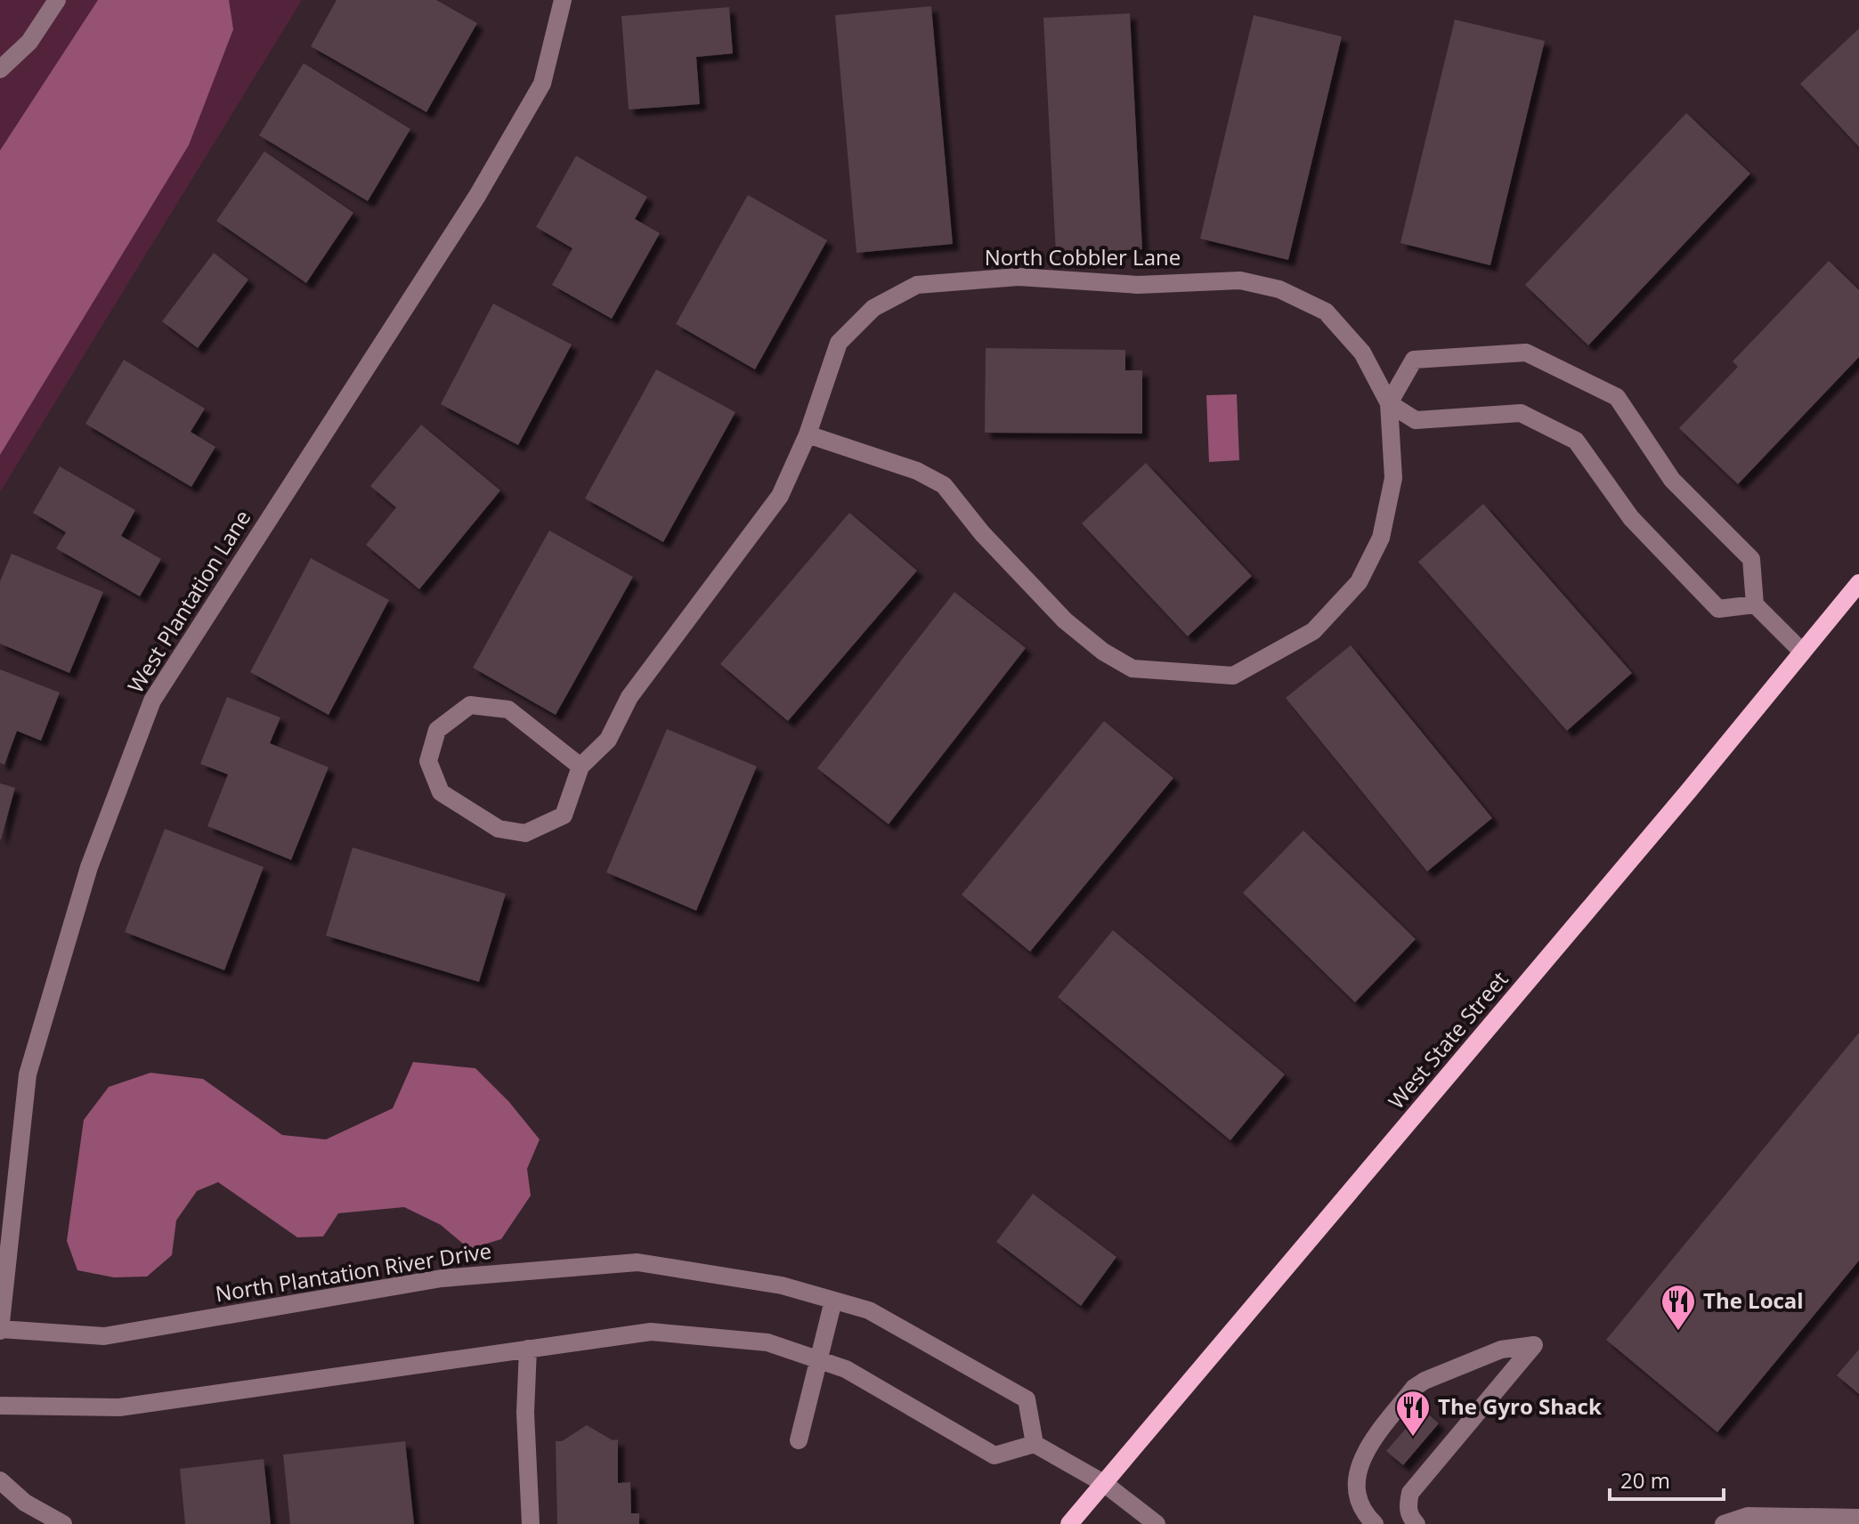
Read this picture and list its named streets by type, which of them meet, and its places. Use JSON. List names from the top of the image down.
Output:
{
  "streets": {
    "main road": ["West State Street"],
    "street": ["North Cobbler Lane", "West Plantation Lane", "North Plantation River Drive"]
  },
  "crossings": [
    ["West Plantation Lane", "North Plantation River Drive"]
  ],
  "places": {
    "restaurant": ["The Local", "The Gyro Shack"]
  },
  "scale_bar": "20 m"
}
